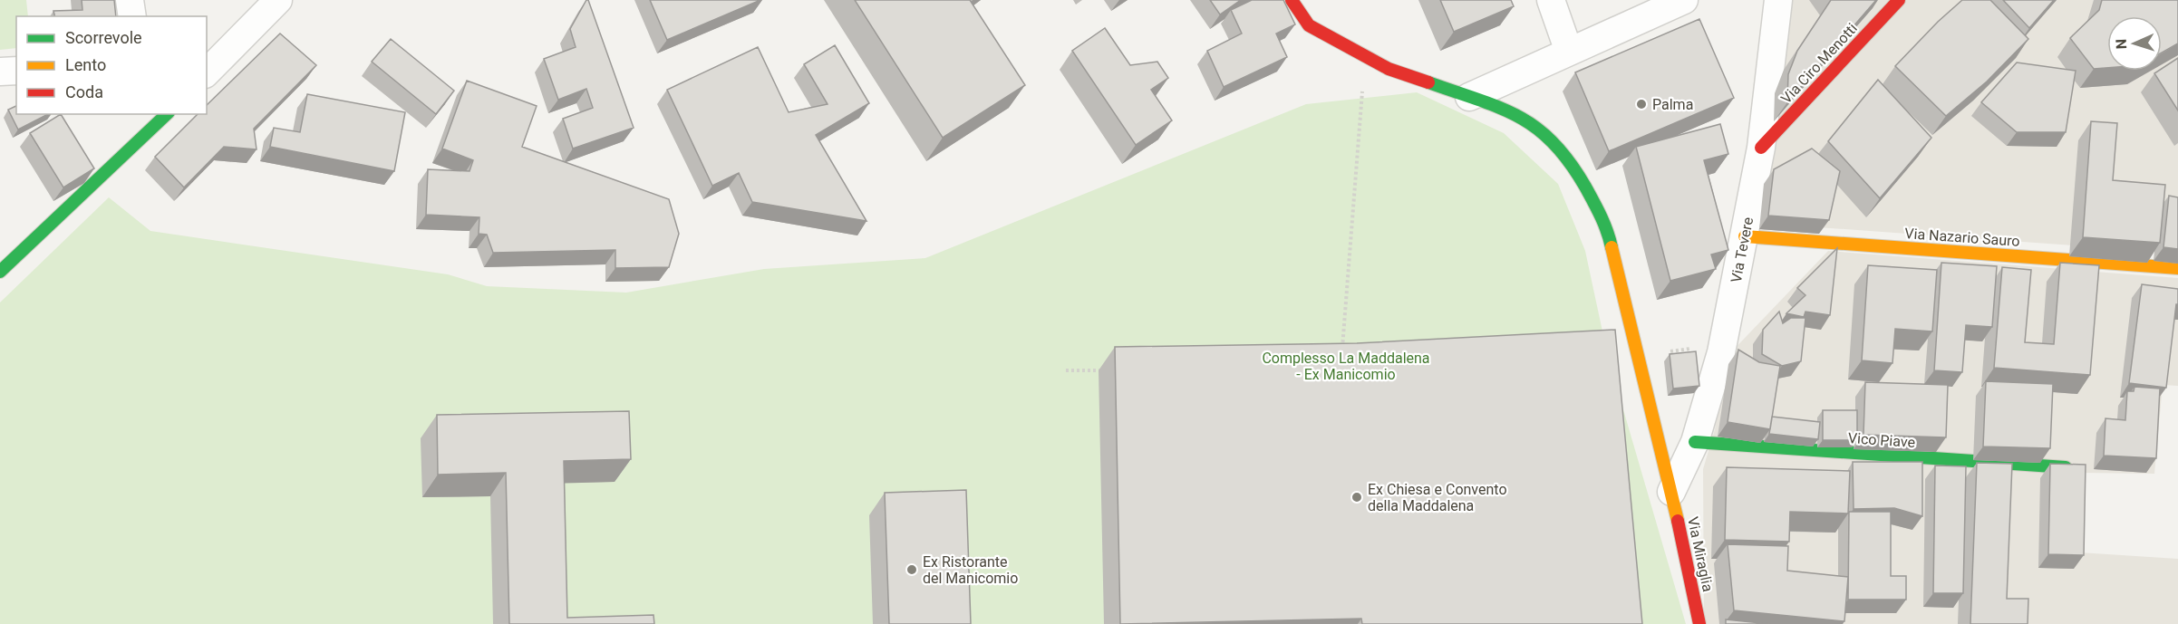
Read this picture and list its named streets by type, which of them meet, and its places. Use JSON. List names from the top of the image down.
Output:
{
  "streets": {
    "street": [
      "Via Ciro Menotti",
      "Via Nazario Sauro",
      "Via Tevere",
      "Vico Piave",
      "Via Miraglia"
    ]
  },
  "crossings": [
    ["Via Ciro Menotti", "Via Tevere"],
    ["Via Nazario Sauro", "Via Tevere"],
    ["Via Tevere", "Vico Piave"],
    ["Via Tevere", "Via Miraglia"]
  ],
  "parks": ["Complesso La Maddalena - Ex Manicomio"],
  "places": ["Palma", "Ex Chiesa e Convento della Maddalena", "Ex Ristorante del Manicomio"],
  "legend": ["Scorrevole", "Lento", "Coda"],
  "north": "left"
}
